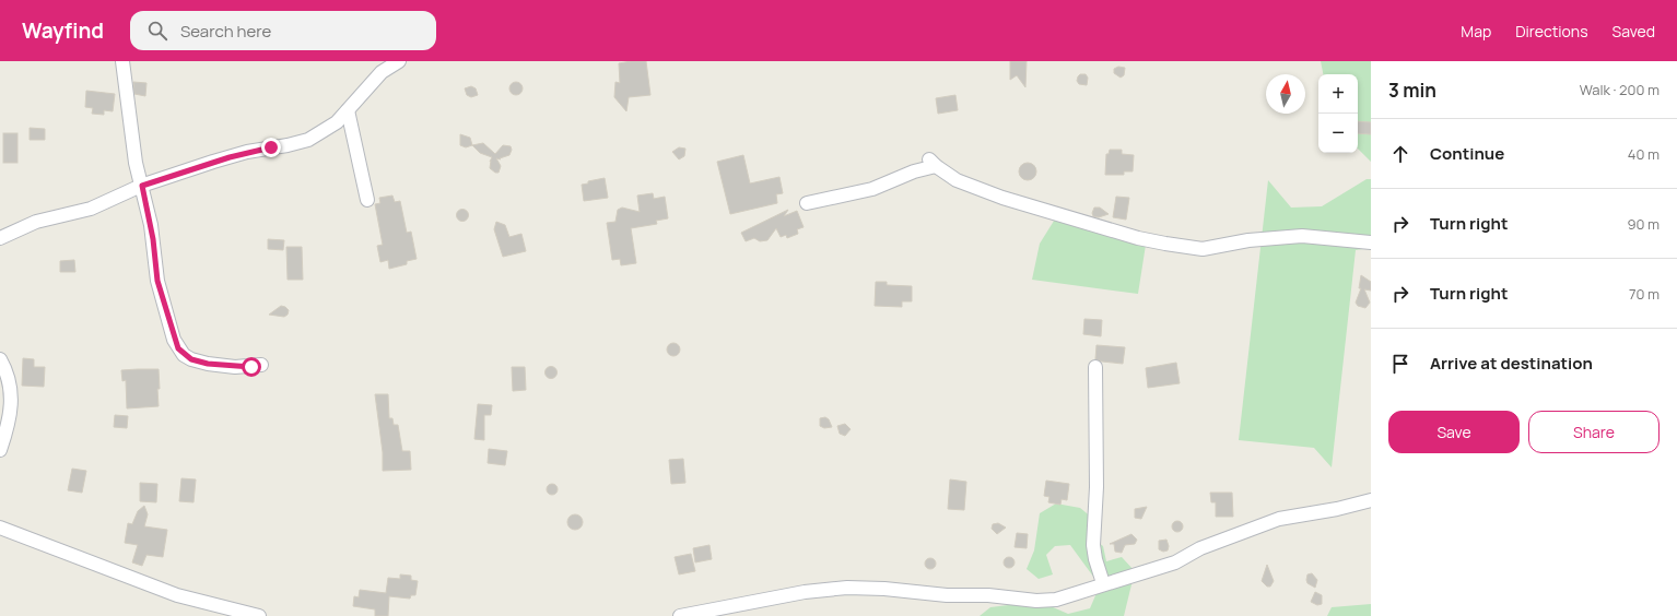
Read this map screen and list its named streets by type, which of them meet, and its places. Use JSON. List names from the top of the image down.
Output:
{
  "north": "top",
  "page": {
    "header": "Wayfind",
    "search": "Search here",
    "nav": ["Map", "Directions", "Saved"],
    "heading": ["3 min", "Walk · 200 m"],
    "map_buttons": ["+", "−"],
    "list": [
      ["Continue", "40 m"],
      ["Turn right", "90 m"],
      ["Turn right", "70 m"],
      "Arrive at destination"
    ],
    "buttons": ["Save", "Share"]
  }
}
